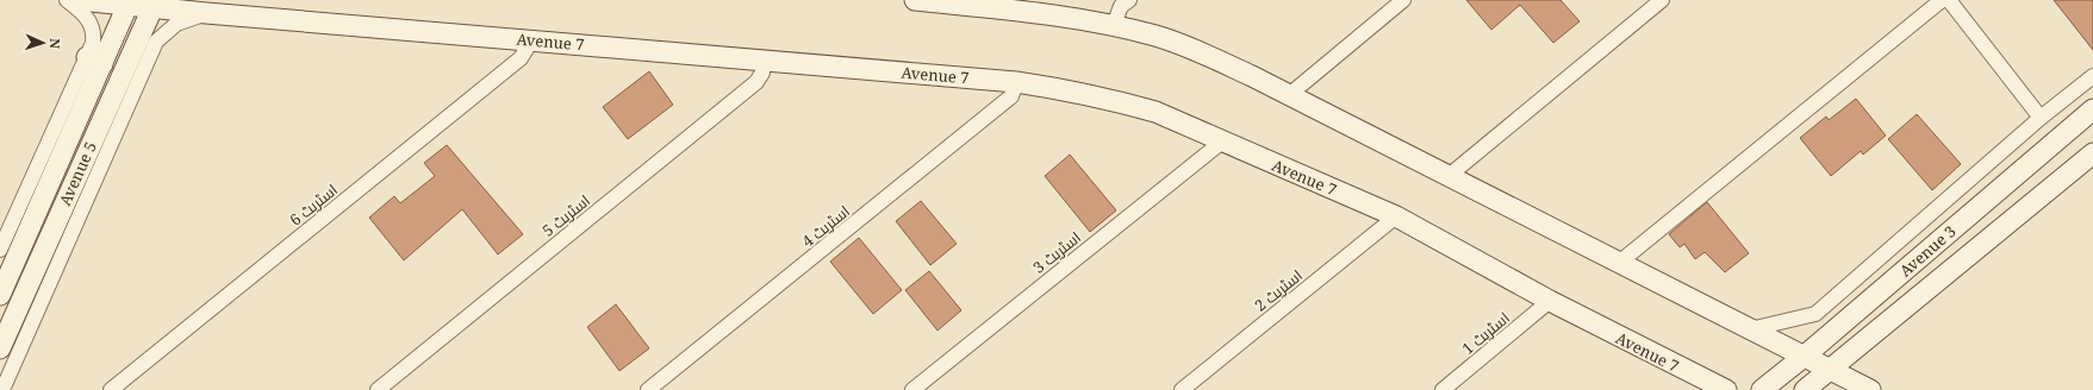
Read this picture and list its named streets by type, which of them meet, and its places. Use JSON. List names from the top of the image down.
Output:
{
  "streets": {
    "main road": ["Avenue 7", "Avenue 5", "Avenue 3"],
    "street": [
      "اسٹریٹ 6",
      "اسٹریٹ 5",
      "اسٹریٹ 4",
      "اسٹریٹ 3",
      "اسٹریٹ 2",
      "اسٹریٹ 1"
    ]
  },
  "crossings": [
    ["Avenue 7", "Avenue 5"],
    ["Avenue 7", "اسٹریٹ 6"],
    ["Avenue 7", "اسٹریٹ 5"],
    ["Avenue 7", "اسٹریٹ 4"],
    ["Avenue 7", "اسٹریٹ 3"],
    ["Avenue 7", "اسٹریٹ 2"],
    ["Avenue 7", "اسٹریٹ 1"]
  ],
  "north": "right"
}
